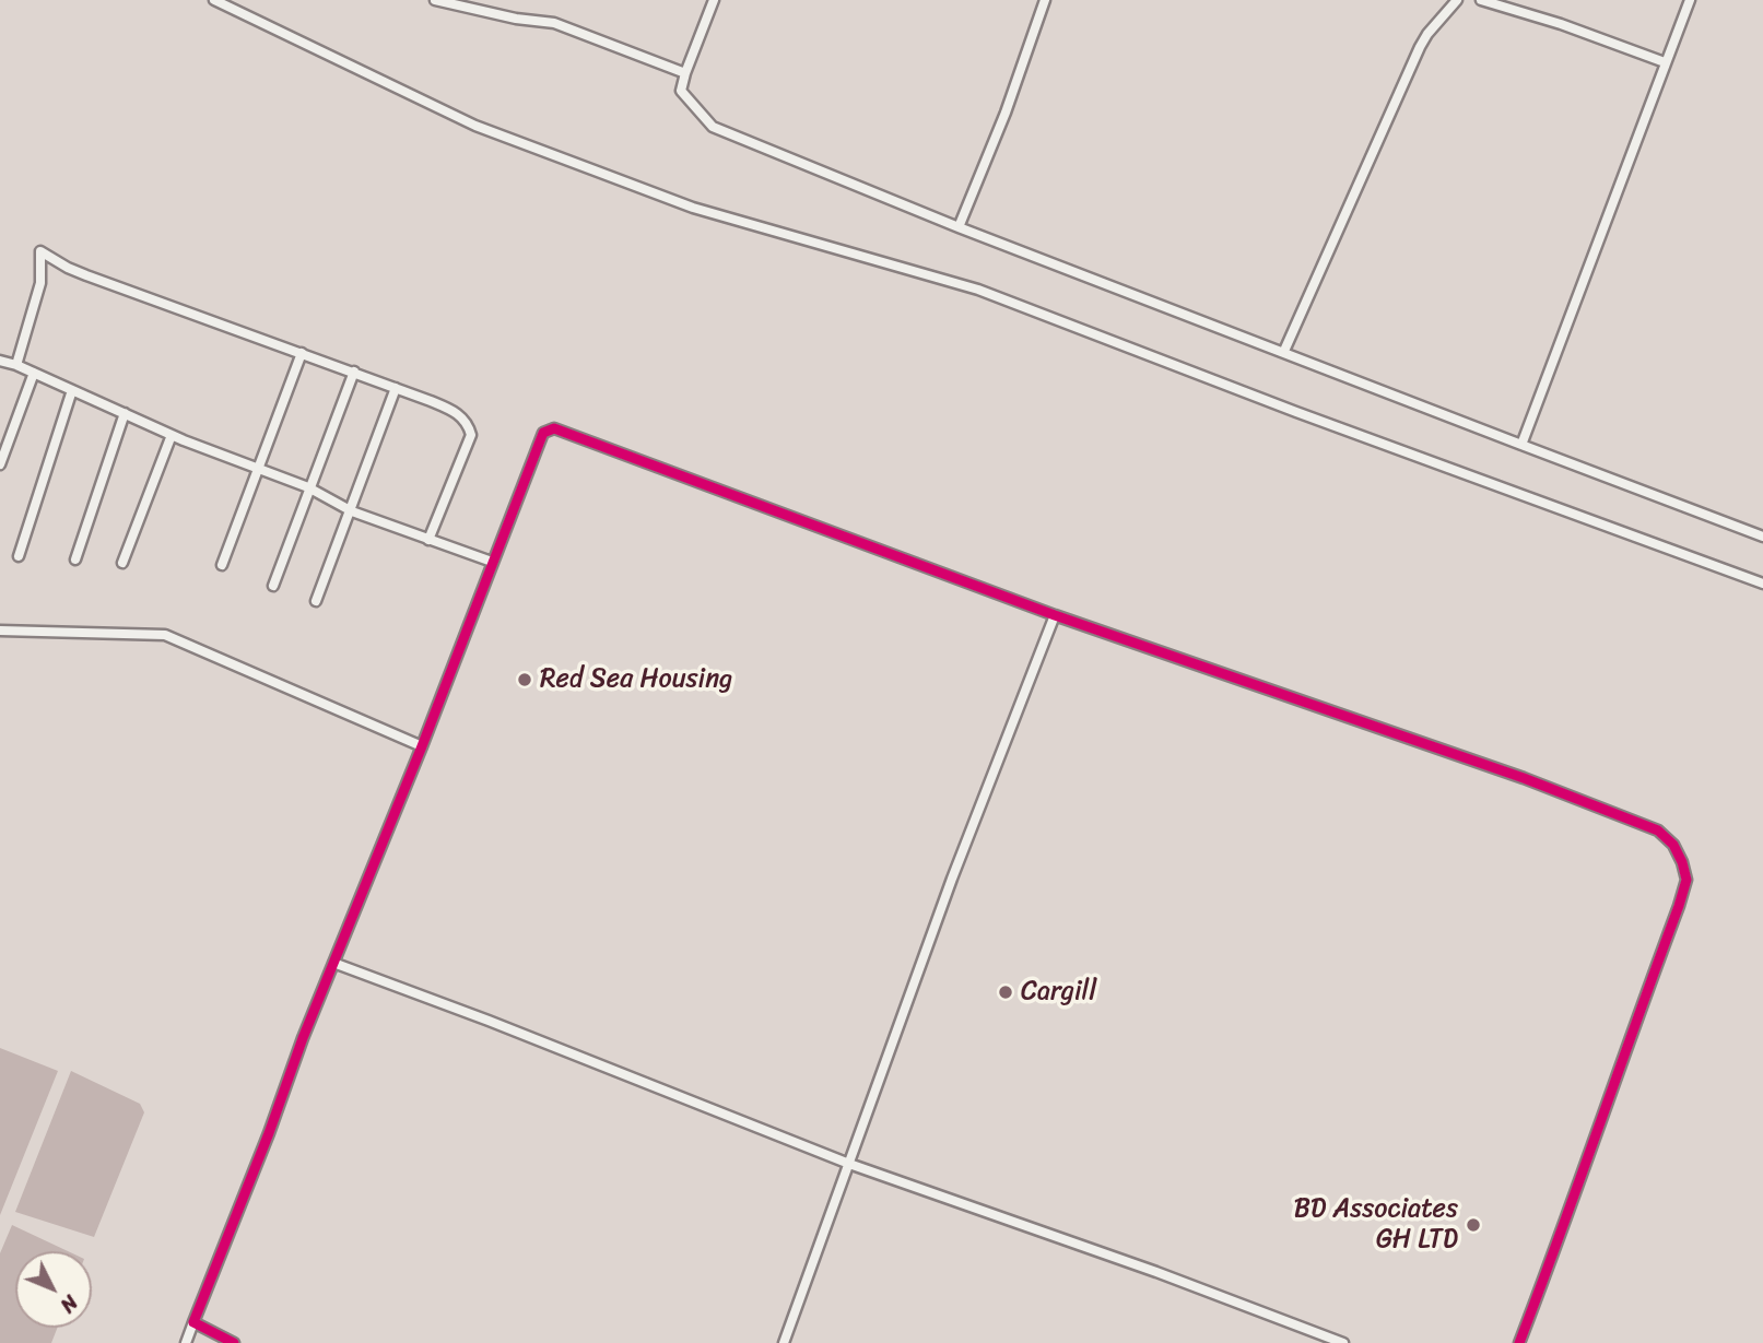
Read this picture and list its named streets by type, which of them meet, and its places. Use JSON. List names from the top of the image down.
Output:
{
  "places": ["Red Sea Housing", "Cargill", "BD Associates GH LTD"],
  "north": "bottom right"
}
